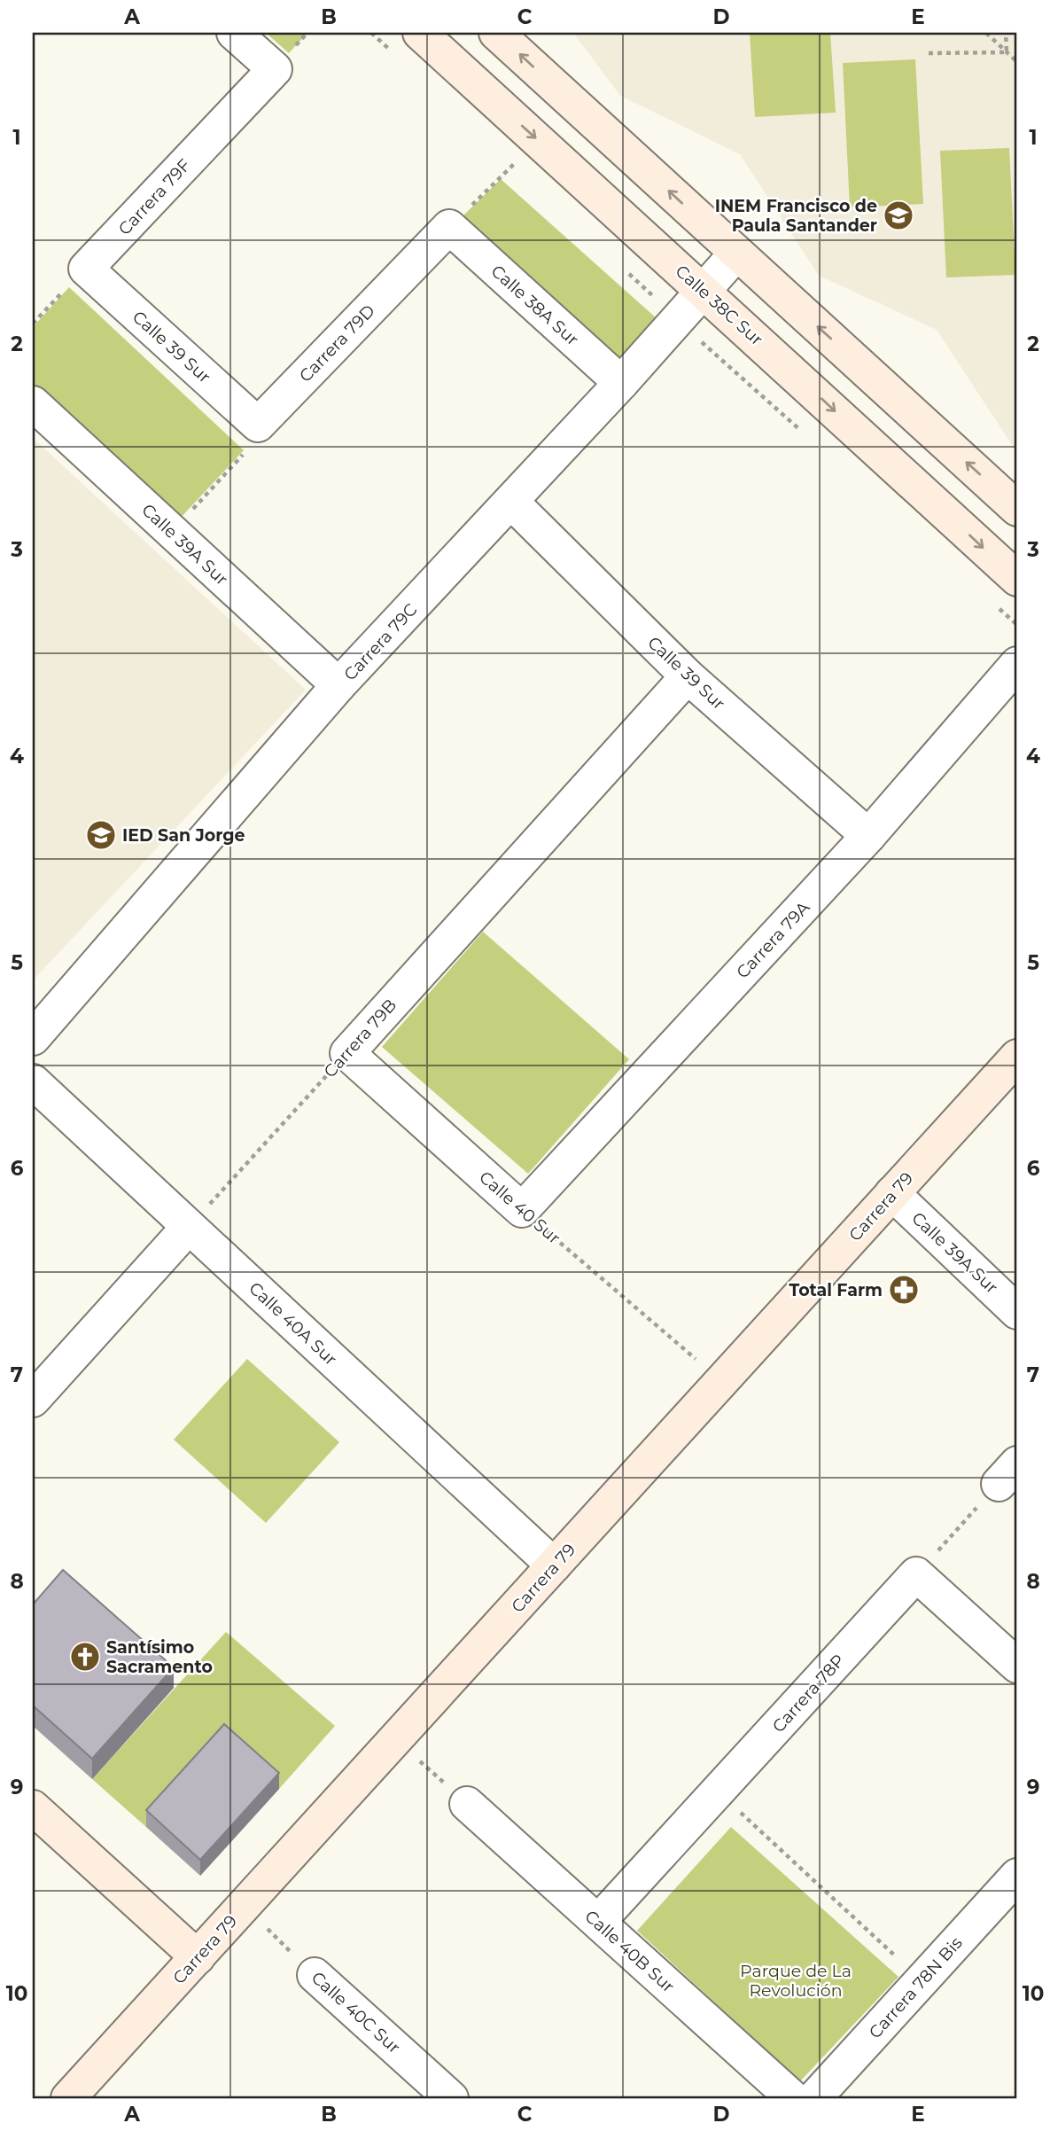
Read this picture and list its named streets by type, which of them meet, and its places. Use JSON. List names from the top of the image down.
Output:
{
  "streets": {
    "street": [
      "Carrera 79F",
      "Calle 38A Sur",
      "Calle 38C Sur",
      "Carrera 79D",
      "Calle 39 Sur",
      "Calle 39A Sur",
      "Carrera 79C",
      "Carrera 79A",
      "Carrera 79B",
      "Carrera 79",
      "Calle 40 Sur",
      "Calle 40A Sur",
      "Carrera 78P",
      "Calle 40B Sur",
      "Carrera 78N Bis",
      "Calle 40C Sur"
    ]
  },
  "crossings": [
    ["Carrera 79F", "Calle 39 Sur"],
    ["Calle 38A Sur", "Carrera 79D"],
    ["Calle 38A Sur", "Carrera 79C"],
    ["Calle 38C Sur", "Carrera 79C"],
    ["Carrera 79D", "Calle 39 Sur"],
    ["Calle 39 Sur", "Carrera 79C"],
    ["Calle 39 Sur", "Carrera 79A"],
    ["Calle 39 Sur", "Carrera 79B"],
    ["Calle 39A Sur", "Carrera 79C"],
    ["Calle 39A Sur", "Carrera 79"],
    ["Carrera 79A", "Calle 40 Sur"],
    ["Carrera 79B", "Calle 40 Sur"],
    ["Carrera 79B", "Calle 40A Sur"],
    ["Carrera 79", "Calle 40A Sur"],
    ["Carrera 78P", "Calle 40B Sur"]
  ],
  "parks": ["Parque de La Revolución"],
  "places": {
    "school or university": ["INEM Francisco de Paula Santander", "IED San Jorge"],
    "pharmacy": ["Total Farm"],
    "church": ["Santísimo Sacramento"]
  },
  "grid": {
    "columns": [
      "A",
      "B",
      "C",
      "D",
      "E"
    ],
    "rows": [
      "1",
      "2",
      "3",
      "4",
      "5",
      "6",
      "7",
      "8",
      "9",
      "10"
    ]
  }
}
